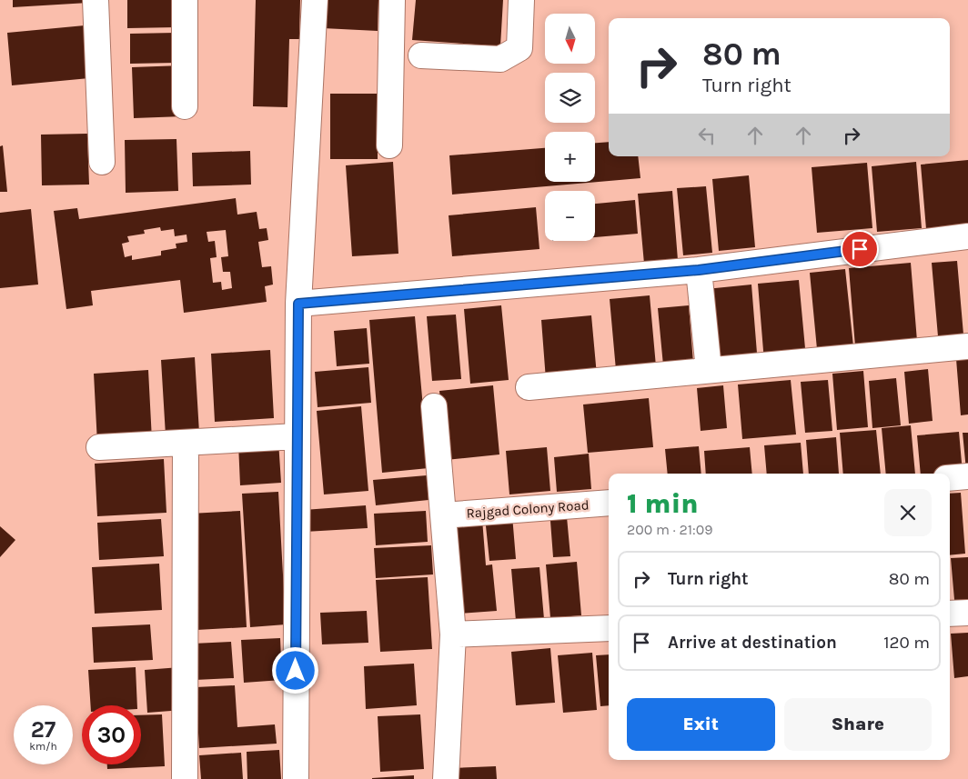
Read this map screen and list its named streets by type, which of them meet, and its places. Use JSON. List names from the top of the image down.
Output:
{
  "streets": {
    "street": ["Rajgad Colony Road"]
  },
  "north": "bottom",
  "page": {
    "map_buttons": ["+", "−"],
    "turn": ["80 m", "Turn right"],
    "heading": ["1 min", "200 m · 21:09"],
    "list": [
      {
        "name": "Turn right",
        "value": "80 m"
      },
      {
        "name": "Arrive at destination",
        "value": "120 m"
      }
    ],
    "buttons": ["Exit", "Share"],
    "speed": "27 km/h",
    "limit": "30"
  }
}
